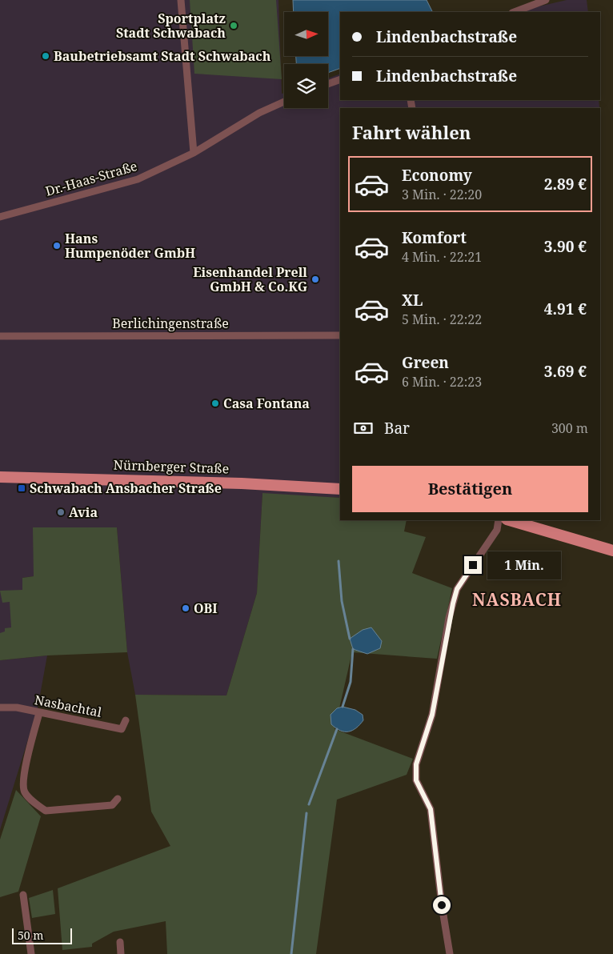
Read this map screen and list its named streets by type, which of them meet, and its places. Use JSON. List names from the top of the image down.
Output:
{
  "streets": {
    "main road": ["Nürnberger Straße"],
    "street": ["Dr.-Haas-Straße", "Berlichingenstraße", "Nasbachtal"]
  },
  "districts": ["NASBACH"],
  "places": {
    "other": [
      "Sportplatz Stadt Schwabach",
      "Baubetriebsamt Stadt Schwabach",
      "Hans Humpenöder GmbH",
      "Eisenhandel Prell GmbH & Co.KG",
      "Casa Fontana",
      "Avia",
      "OBI"
    ],
    "transit": ["Schwabach Ansbacher Straße"]
  },
  "scale_bar": "50 m",
  "north": "right",
  "page": {
    "banner": ["Lindenbachstraße", "Lindenbachstraße"],
    "heading": "Fahrt wählen",
    "list": [
      {
        "name": "Economy",
        "note": "3 Min. · 22:20",
        "value": "2.89 €"
      },
      {
        "name": "Komfort",
        "note": "4 Min. · 22:21",
        "value": "3.90 €"
      },
      {
        "name": "XL",
        "note": "5 Min. · 22:22",
        "value": "4.91 €"
      },
      {
        "name": "Green",
        "note": "6 Min. · 22:23",
        "value": "3.69 €"
      }
    ],
    "pay": ["Bar", "300 m"],
    "buttons": "Bestätigen",
    "bubble": "1 Min.",
    "scale": "50 m"
  }
}
